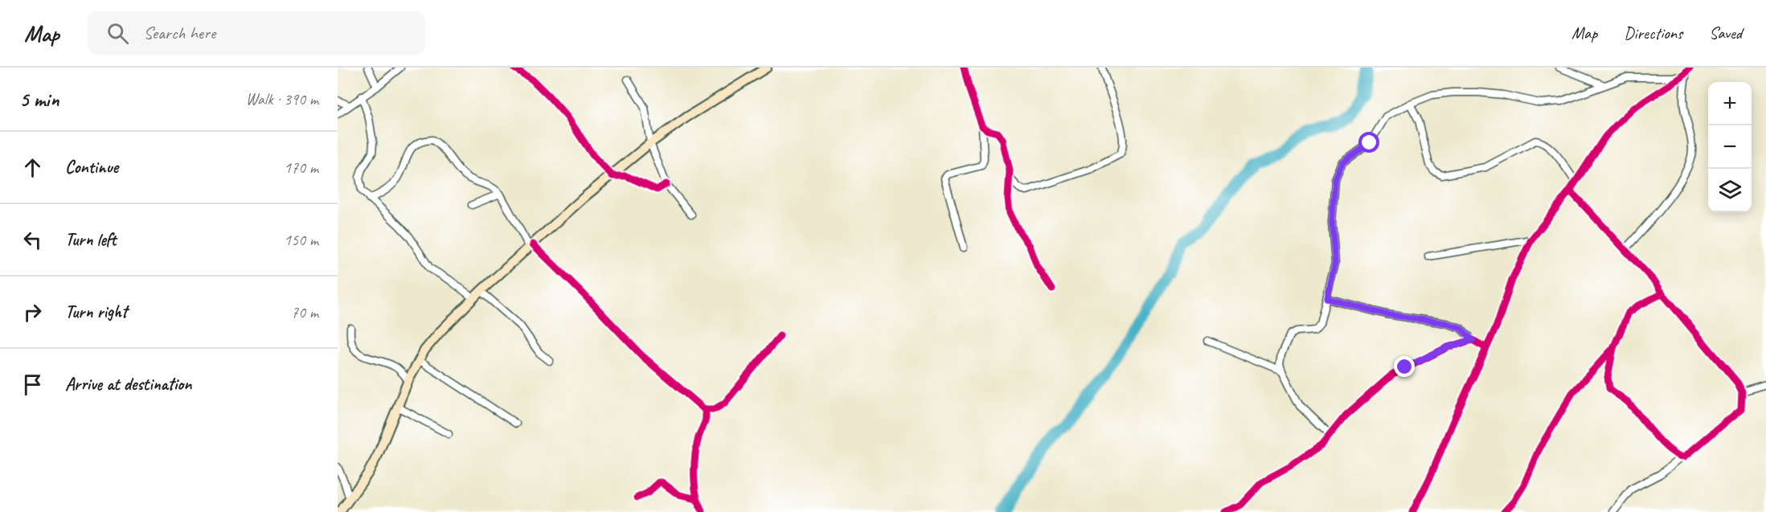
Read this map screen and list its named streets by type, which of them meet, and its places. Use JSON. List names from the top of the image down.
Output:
{
  "page": {
    "header": "Map",
    "search": "Search here",
    "nav": ["Map", "Directions", "Saved"],
    "heading": ["5 min", "Walk · 390 m"],
    "map_buttons": ["+", "−"],
    "list": [
      ["Continue", "170 m"],
      ["Turn left", "150 m"],
      ["Turn right", "70 m"],
      "Arrive at destination"
    ]
  }
}
